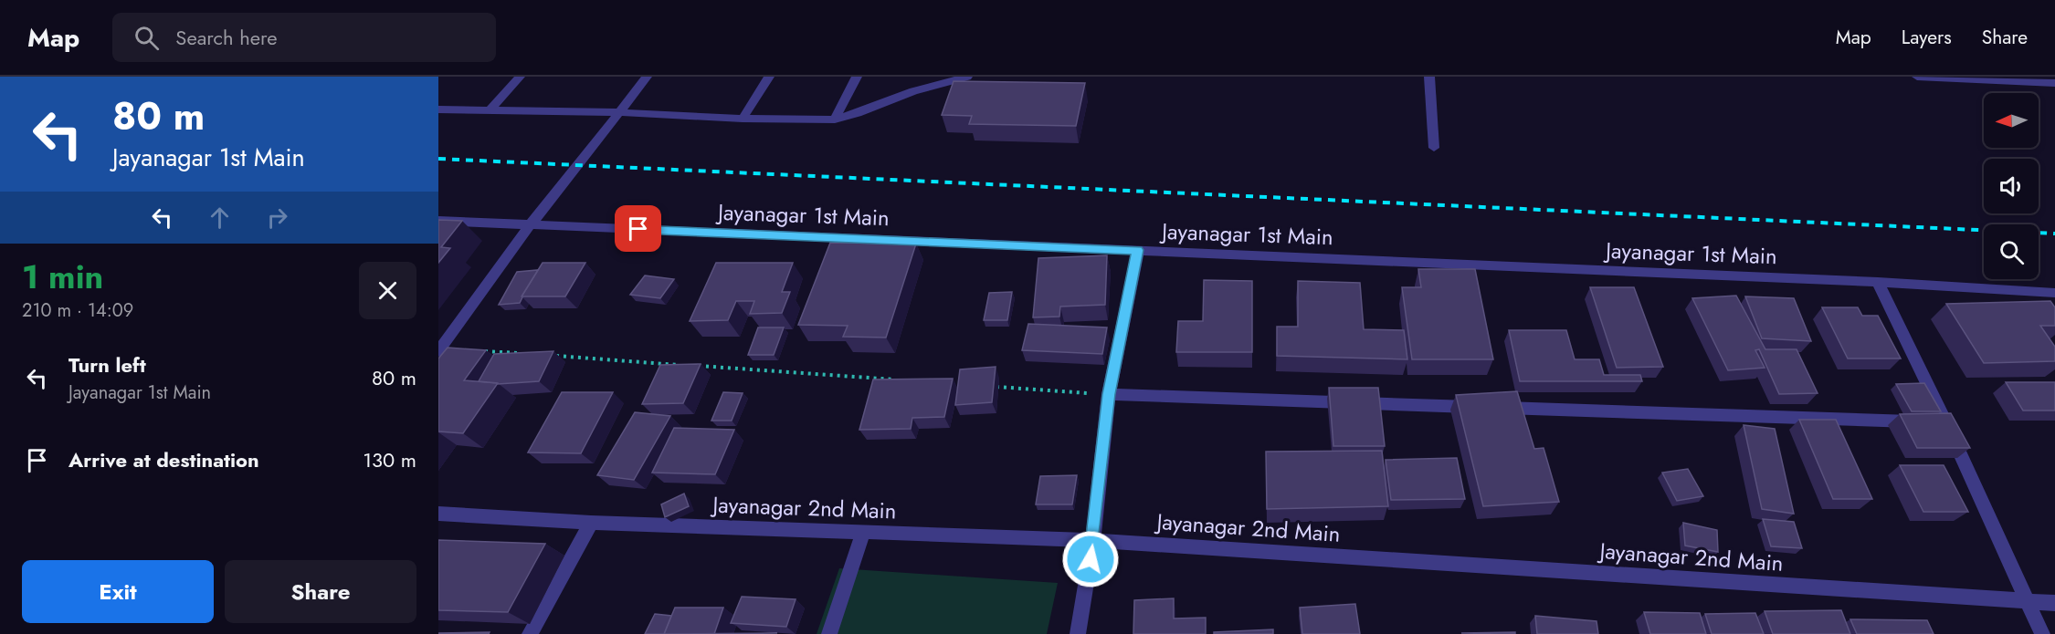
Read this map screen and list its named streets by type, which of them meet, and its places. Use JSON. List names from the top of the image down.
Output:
{
  "streets": {
    "street": ["Jayanagar 1st Main", "Jayanagar 2nd Main"]
  },
  "north": "left",
  "page": {
    "header": "Map",
    "search": "Search here",
    "nav": ["Map", "Layers", "Share"],
    "turn": ["80 m", "Jayanagar 1st Main"],
    "heading": ["1 min", "210 m · 14:09"],
    "list": [
      {
        "name": "Turn left",
        "note": "Jayanagar 1st Main",
        "value": "80 m"
      },
      {
        "name": "Arrive at destination",
        "value": "130 m"
      }
    ],
    "buttons": ["Exit", "Share"]
  }
}
